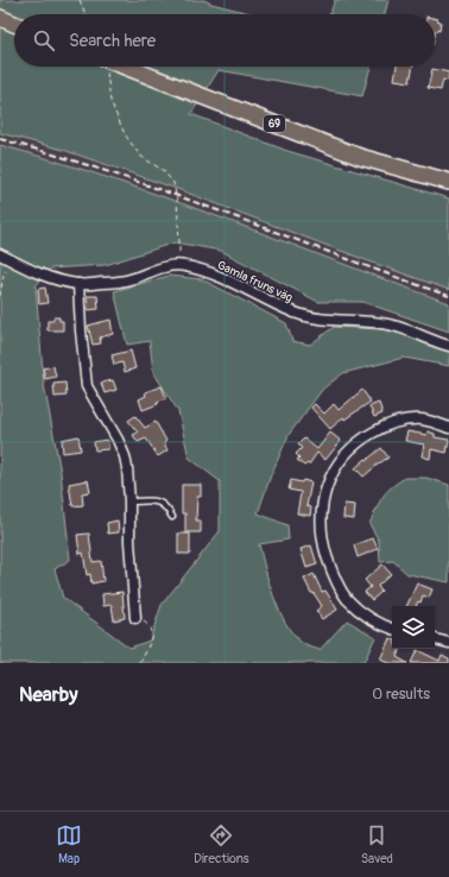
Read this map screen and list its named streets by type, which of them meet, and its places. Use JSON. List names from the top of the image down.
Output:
{
  "streets": {
    "main road": ["69"],
    "street": ["Gamla fruns väg"]
  },
  "page": {
    "search": "Search here",
    "heading": ["Nearby", "0 results"],
    "nav": ["Map", "Directions", "Saved"]
  }
}
